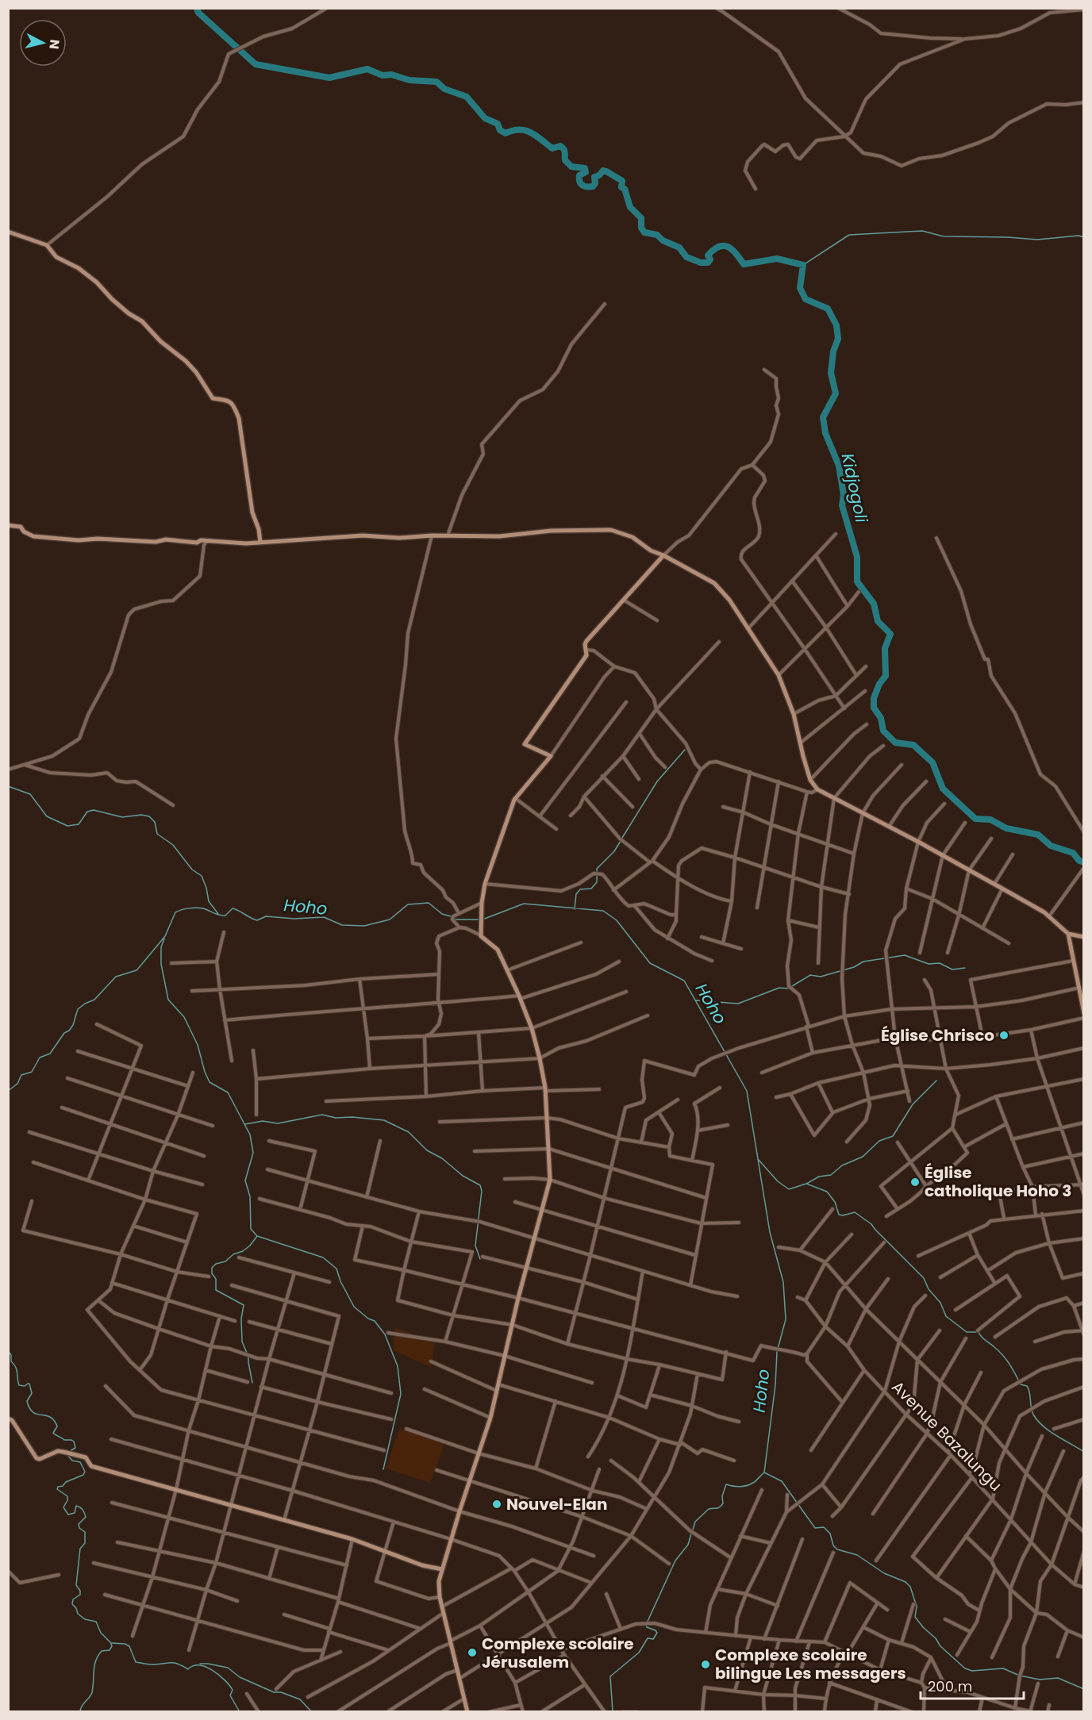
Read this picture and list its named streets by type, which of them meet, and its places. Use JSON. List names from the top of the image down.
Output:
{
  "streets": {
    "street": ["Avenue Bazalungu"]
  },
  "water": ["Kidjogoli", "Hoho"],
  "places": [
    "Église Chrisco",
    "Église catholique Hoho 3",
    "Nouvel-Elan",
    "Complexe scolaire Jérusalem",
    "Complexe scolaire bilingue Les messagers"
  ],
  "scale_bar": "200 m",
  "north": "right"
}
